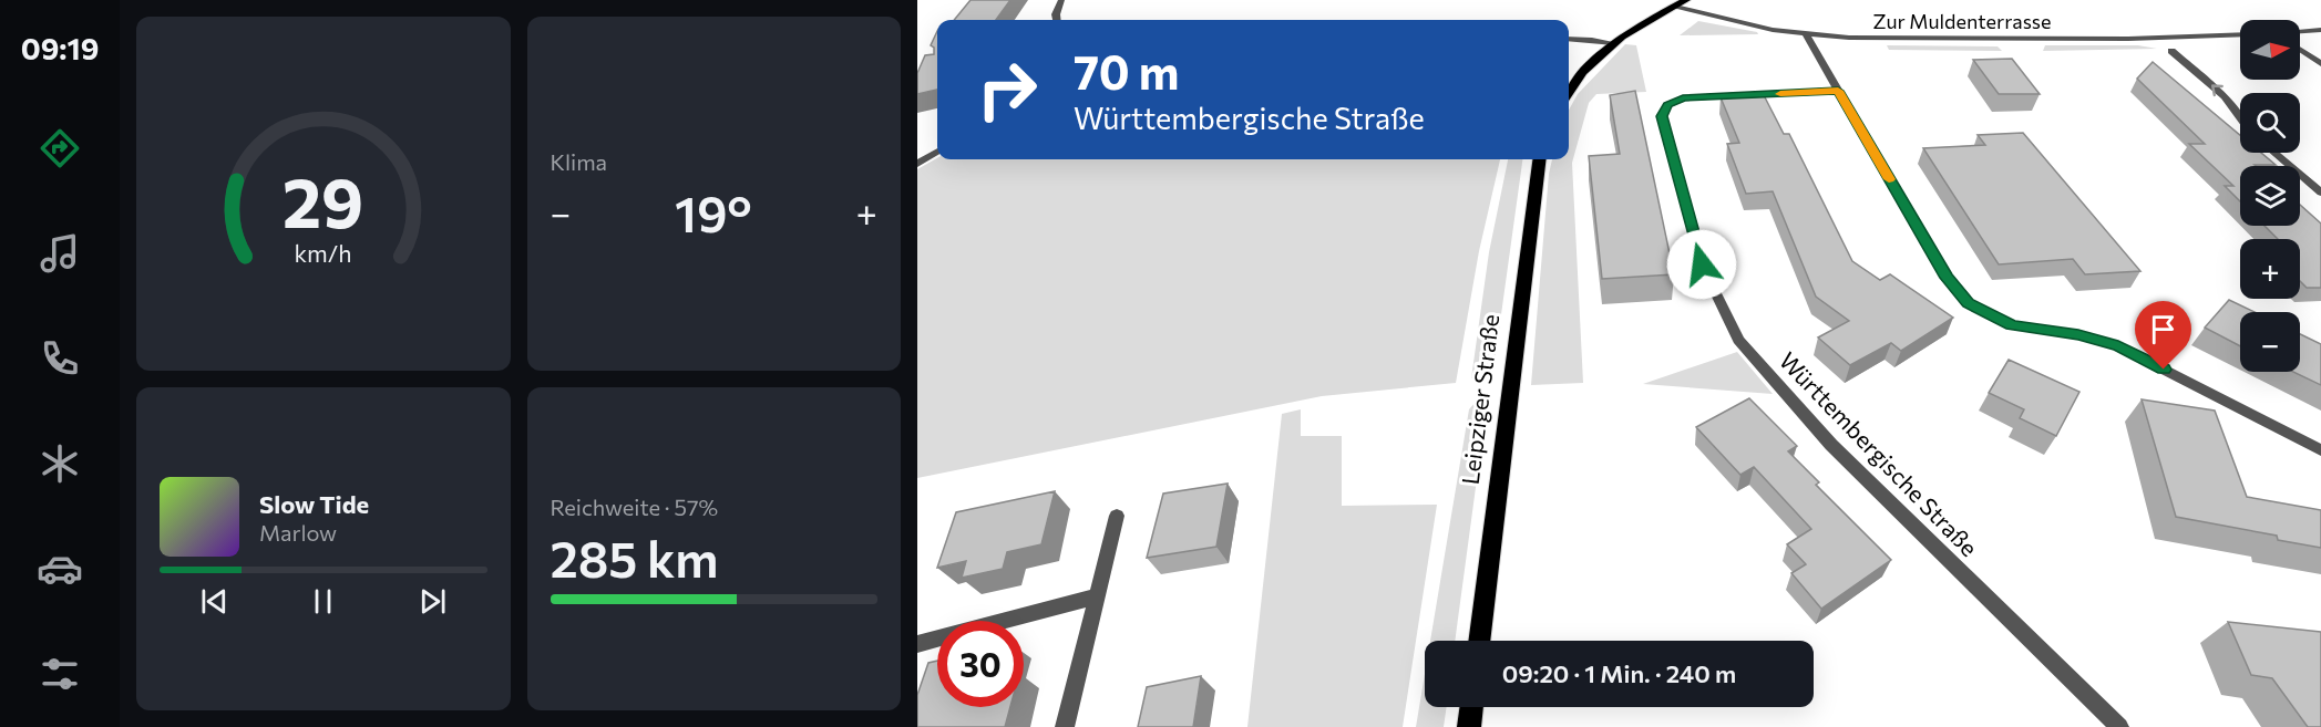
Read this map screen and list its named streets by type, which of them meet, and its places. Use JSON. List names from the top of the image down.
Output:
{
  "streets": {
    "main road": ["Leipziger Straße"],
    "street": ["Zur Muldenterrasse", "Württembergische Straße"]
  },
  "north": "right",
  "page": {
    "tabs": "09:19",
    "tile": [
      "Klima",
      ["Reichweite · 57%", "285 km"]
    ],
    "map_buttons": ["+", "−"],
    "turn": ["70 m", "Württembergische Straße"],
    "heat": ["−", "19°", "+"],
    "song": ["Slow Tide", "Marlow"],
    "limit": "30",
    "trip": "09:20 · 1 Min. · 240 m",
    "gauge": ["29", "km/h"]
  }
}
